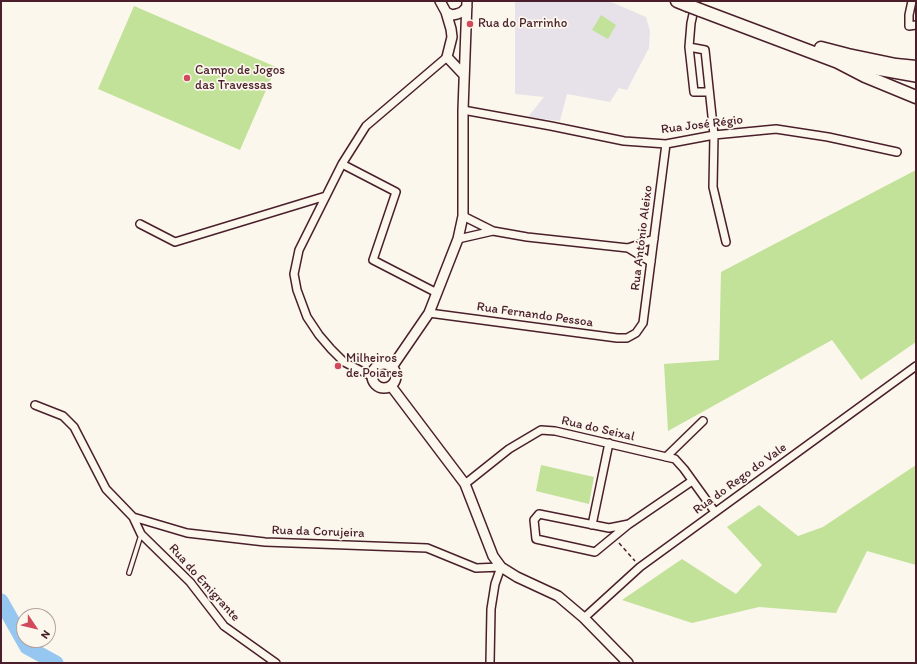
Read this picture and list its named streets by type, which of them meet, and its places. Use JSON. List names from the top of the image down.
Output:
{
  "streets": {
    "street": [
      "Rua José Régio",
      "Rua António Aleixo",
      "Rua Fernando Pessoa",
      "Rua do Seixal",
      "Rua do Rego do Vale",
      "Rua da Corujeira",
      "Rua do Emigrante"
    ]
  },
  "crossings": [
    ["Rua José Régio", "Rua António Aleixo"],
    ["Rua António Aleixo", "Rua Fernando Pessoa"],
    ["Rua do Seixal", "Rua do Rego do Vale"],
    ["Rua da Corujeira", "Rua do Emigrante"]
  ],
  "places": ["Rua do Parrinho", "Campo de Jogos das Travessas", "Milheiros de Poiares"],
  "north": "bottom right"
}
